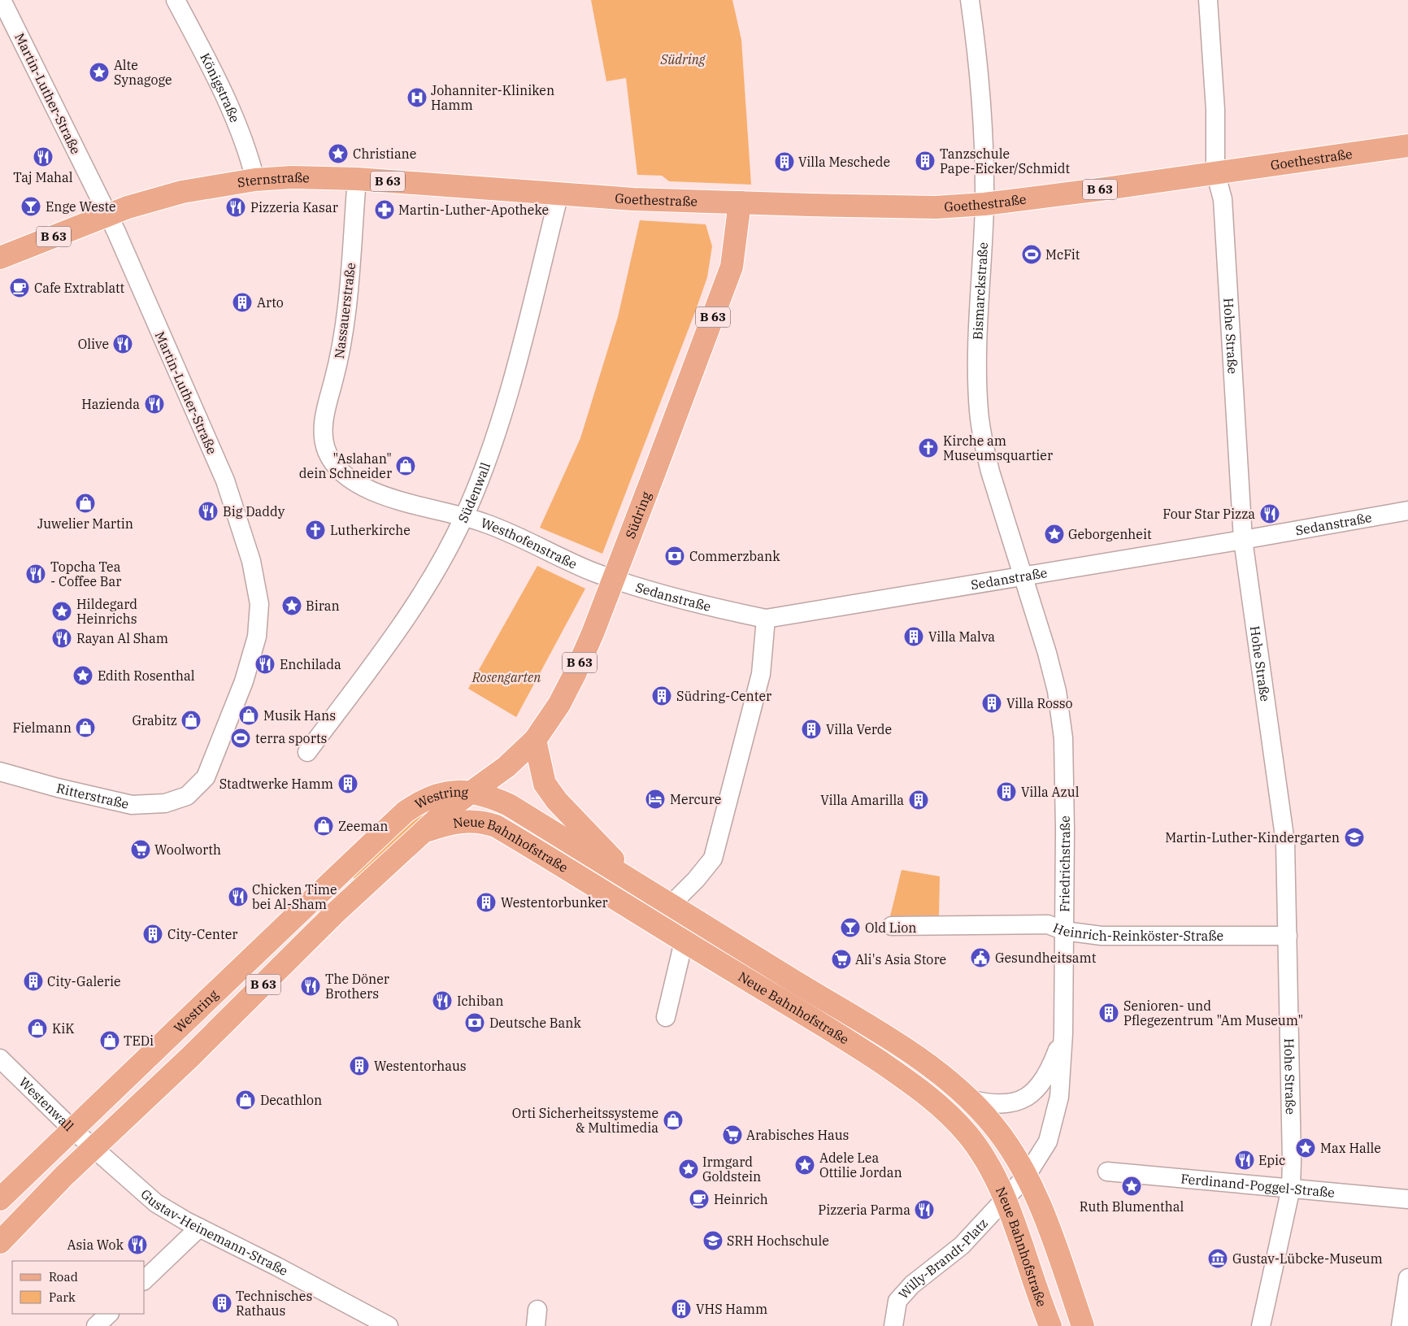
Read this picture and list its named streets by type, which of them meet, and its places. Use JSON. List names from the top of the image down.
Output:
{
  "streets": {
    "main road": [
      "Goethestraße",
      "Sternstraße",
      "B 63",
      "Südring",
      "Westring",
      "Neue Bahnhofstraße"
    ],
    "street": [
      "Königstraße",
      "Martin-Luther-Straße",
      "Bismarckstraße",
      "Nassauerstraße",
      "Hohe Straße",
      "Südenwall",
      "Sedanstraße",
      "Westhofenstraße",
      "Ritterstraße",
      "Friedrichstraße",
      "Heinrich-Reinköster-Straße",
      "Westenwall",
      "Ferdinand-Poggel-Straße",
      "Gustav-Heinemann-Straße",
      "Willy-Brandt-Platz"
    ]
  },
  "crossings": [
    ["Königstraße", "Sternstraße"],
    ["Martin-Luther-Straße", "Sternstraße"],
    ["Martin-Luther-Straße", "Ritterstraße"],
    ["Goethestraße", "Sternstraße"],
    ["Goethestraße", "Bismarckstraße"],
    ["Goethestraße", "Hohe Straße"],
    ["Goethestraße", "Südenwall"],
    ["Goethestraße", "Südring"],
    ["Sternstraße", "Nassauerstraße"],
    ["Sternstraße", "Südenwall"],
    ["B 63", "Westring"],
    ["B 63", "Westenwall"],
    ["B 63", "Gustav-Heinemann-Straße"],
    ["Bismarckstraße", "Sedanstraße"],
    ["Bismarckstraße", "Friedrichstraße"],
    ["Nassauerstraße", "Westhofenstraße"],
    ["Hohe Straße", "Sedanstraße"],
    ["Hohe Straße", "Heinrich-Reinköster-Straße"],
    ["Hohe Straße", "Ferdinand-Poggel-Straße"],
    ["Südenwall", "Westhofenstraße"],
    ["Südring", "Sedanstraße"],
    ["Südring", "Westhofenstraße"],
    ["Südring", "Westring"],
    ["Südring", "Neue Bahnhofstraße"],
    ["Sedanstraße", "Westhofenstraße"],
    ["Sedanstraße", "Friedrichstraße"],
    ["Westring", "Neue Bahnhofstraße"],
    ["Westring", "Westenwall"],
    ["Westring", "Gustav-Heinemann-Straße"],
    ["Neue Bahnhofstraße", "Friedrichstraße"],
    ["Neue Bahnhofstraße", "Willy-Brandt-Platz"],
    ["Friedrichstraße", "Heinrich-Reinköster-Straße"],
    ["Friedrichstraße", "Willy-Brandt-Platz"],
    ["Westenwall", "Gustav-Heinemann-Straße"]
  ],
  "parks": ["Südring", "Rosengarten"],
  "places": {
    "place": [
      "Alte Synagoge",
      "Christiane",
      "Geborgenheit",
      "Biran",
      "Hildegard Heinrichs",
      "Edith Rosenthal",
      "Max Halle",
      "Adele Lea Ottilie Jordan",
      "Irmgard Goldstein",
      "Ruth Blumenthal"
    ],
    "hospital": ["Johanniter-Kliniken Hamm"],
    "restaurant": [
      "Taj Mahal",
      "Pizzeria Kasar",
      "Olive",
      "Hazienda",
      "Big Daddy",
      "Four Star Pizza",
      "Topcha Tea - Coffee Bar",
      "Rayan Al Sham",
      "Enchilada",
      "Chicken Time bei Al-Sham",
      "The Döner Brothers",
      "Ichiban",
      "Epic",
      "Pizzeria Parma",
      "Asia Wok"
    ],
    "building": [
      "Tanzschule Pape-Eicker/Schmidt",
      "Villa Meschede",
      "Arto",
      "Villa Malva",
      "Südring-Center",
      "Villa Rosso",
      "Villa Verde",
      "Stadtwerke Hamm",
      "Villa Azul",
      "Villa Amarilla",
      "Westentorbunker",
      "City-Center",
      "City-Galerie",
      "Senioren- und Pflegezentrum \"Am Museum\"",
      "Westentorhaus",
      "Technisches Rathaus",
      "VHS Hamm"
    ],
    "bar": ["Enge Weste", "Old Lion"],
    "pharmacy": ["Martin-Luther-Apotheke"],
    "sports": ["McFit", "terra sports"],
    "cafe": ["Cafe Extrablatt", "Heinrich"],
    "church": ["Kirche am Museumsquartier", "Lutherkirche"],
    "shop": [
      "\"Aslahan\" dein Schneider",
      "Juwelier Martin",
      "Musik Hans",
      "Grabitz",
      "Fielmann",
      "Zeeman",
      "KiK",
      "TEDi",
      "Decathlon",
      "Orti Sicherheitssysteme & Multimedia"
    ],
    "bank": ["Commerzbank", "Deutsche Bank"],
    "hotel": ["Mercure"],
    "school or university": ["Martin-Luther-Kindergarten", "SRH Hochschule"],
    "supermarket": ["Woolworth", "Ali's Asia Store", "Arabisches Haus"],
    "public building": ["Gesundheitsamt"],
    "museum": ["Gustav-Lübcke-Museum"]
  },
  "legend": ["Road", "Park"]
}
